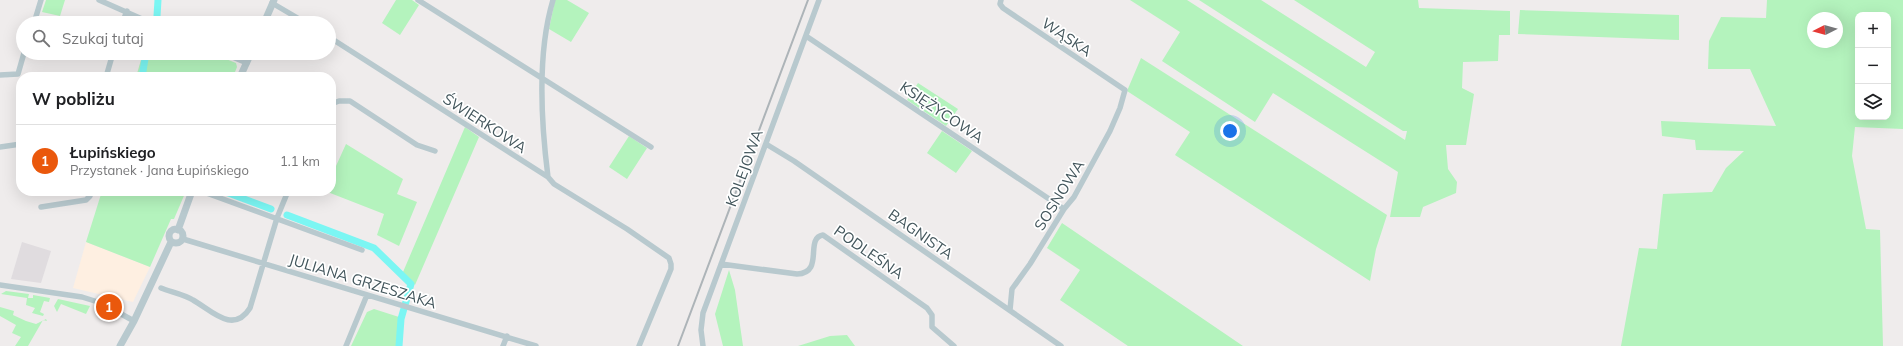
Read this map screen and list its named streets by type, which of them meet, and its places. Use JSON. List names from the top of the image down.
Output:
{
  "streets": {
    "street": [
      "WĄSKA",
      "KSIĘŻYCOWA",
      "ŚWIERKOWA",
      "KOLEJOWA",
      "SOSNOWA",
      "BAGNISTA",
      "PODLEŚNA",
      "JULIANA GRZESZAKA"
    ]
  },
  "crossings": [
    ["WĄSKA", "SOSNOWA"],
    ["KSIĘŻYCOWA", "KOLEJOWA"],
    ["KSIĘŻYCOWA", "SOSNOWA"],
    ["KOLEJOWA", "BAGNISTA"],
    ["KOLEJOWA", "PODLEŚNA"],
    ["SOSNOWA", "BAGNISTA"]
  ],
  "north": "left",
  "page": {
    "map_buttons": ["+", "−"],
    "search": "Szukaj tutaj",
    "heading": "W pobliżu",
    "list": [
      {
        "mark": "1",
        "name": "Łupińskiego",
        "note": "Przystanek · Jana Łupińskiego",
        "value": "1.1 km"
      }
    ],
    "pins": "1"
  }
}
